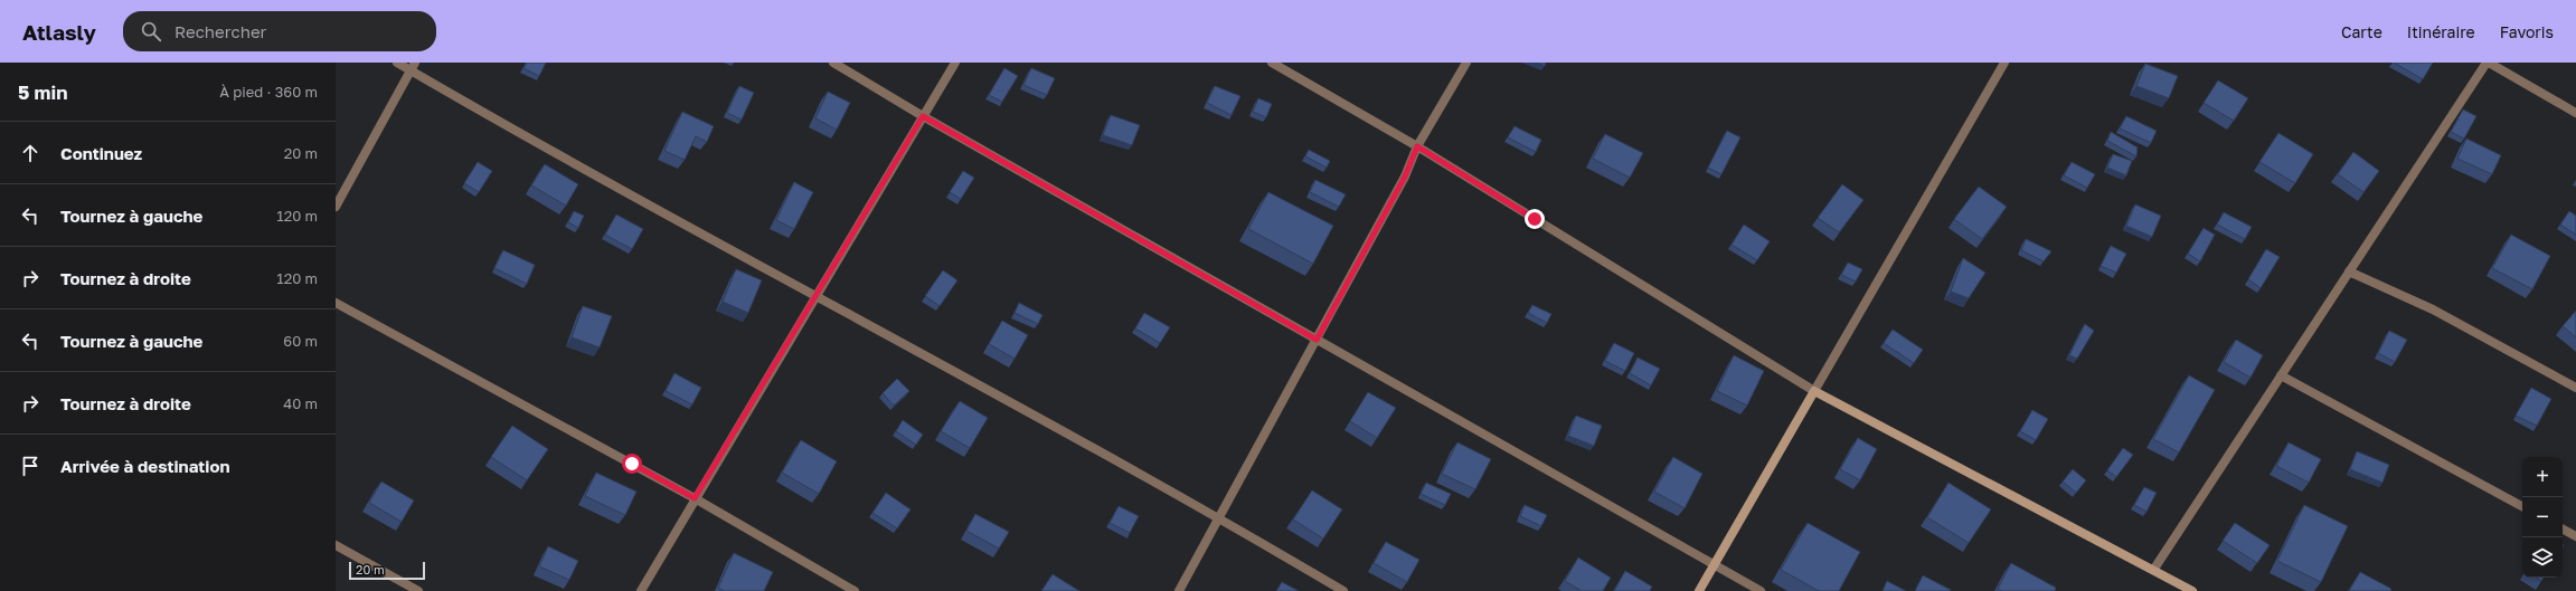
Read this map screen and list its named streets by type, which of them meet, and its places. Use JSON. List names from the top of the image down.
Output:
{
  "scale_bar": "20 m",
  "page": {
    "header": "Atlasly",
    "search": "Rechercher",
    "nav": ["Carte", "Itinéraire", "Favoris"],
    "heading": ["5 min", "À pied · 360 m"],
    "list": [
      ["Continuez", "20 m"],
      ["Tournez à gauche", "120 m"],
      ["Tournez à droite", "120 m"],
      ["Tournez à gauche", "60 m"],
      ["Tournez à droite", "40 m"],
      "Arrivée à destination"
    ],
    "map_buttons": ["+", "−"],
    "scale": "20 m"
  }
}
